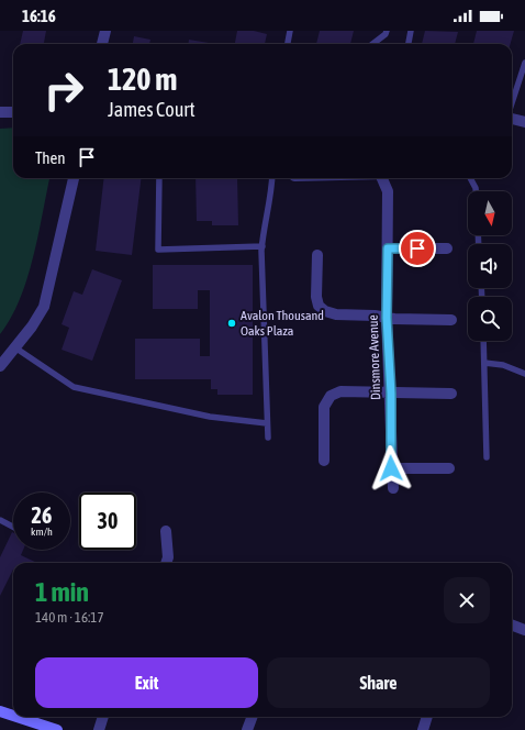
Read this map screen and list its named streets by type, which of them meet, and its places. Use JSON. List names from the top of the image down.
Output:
{
  "streets": {
    "street": ["Dinsmore Avenue"]
  },
  "places": ["Avalon Thousand Oaks Plaza"],
  "north": "bottom",
  "page": {
    "status": "16:16",
    "turn": ["120 m", "James Court"],
    "then": "Then",
    "speed": "26 km/h",
    "limit": "30",
    "heading": ["1 min", "140 m · 16:17"],
    "buttons": ["Exit", "Share"]
  }
}
